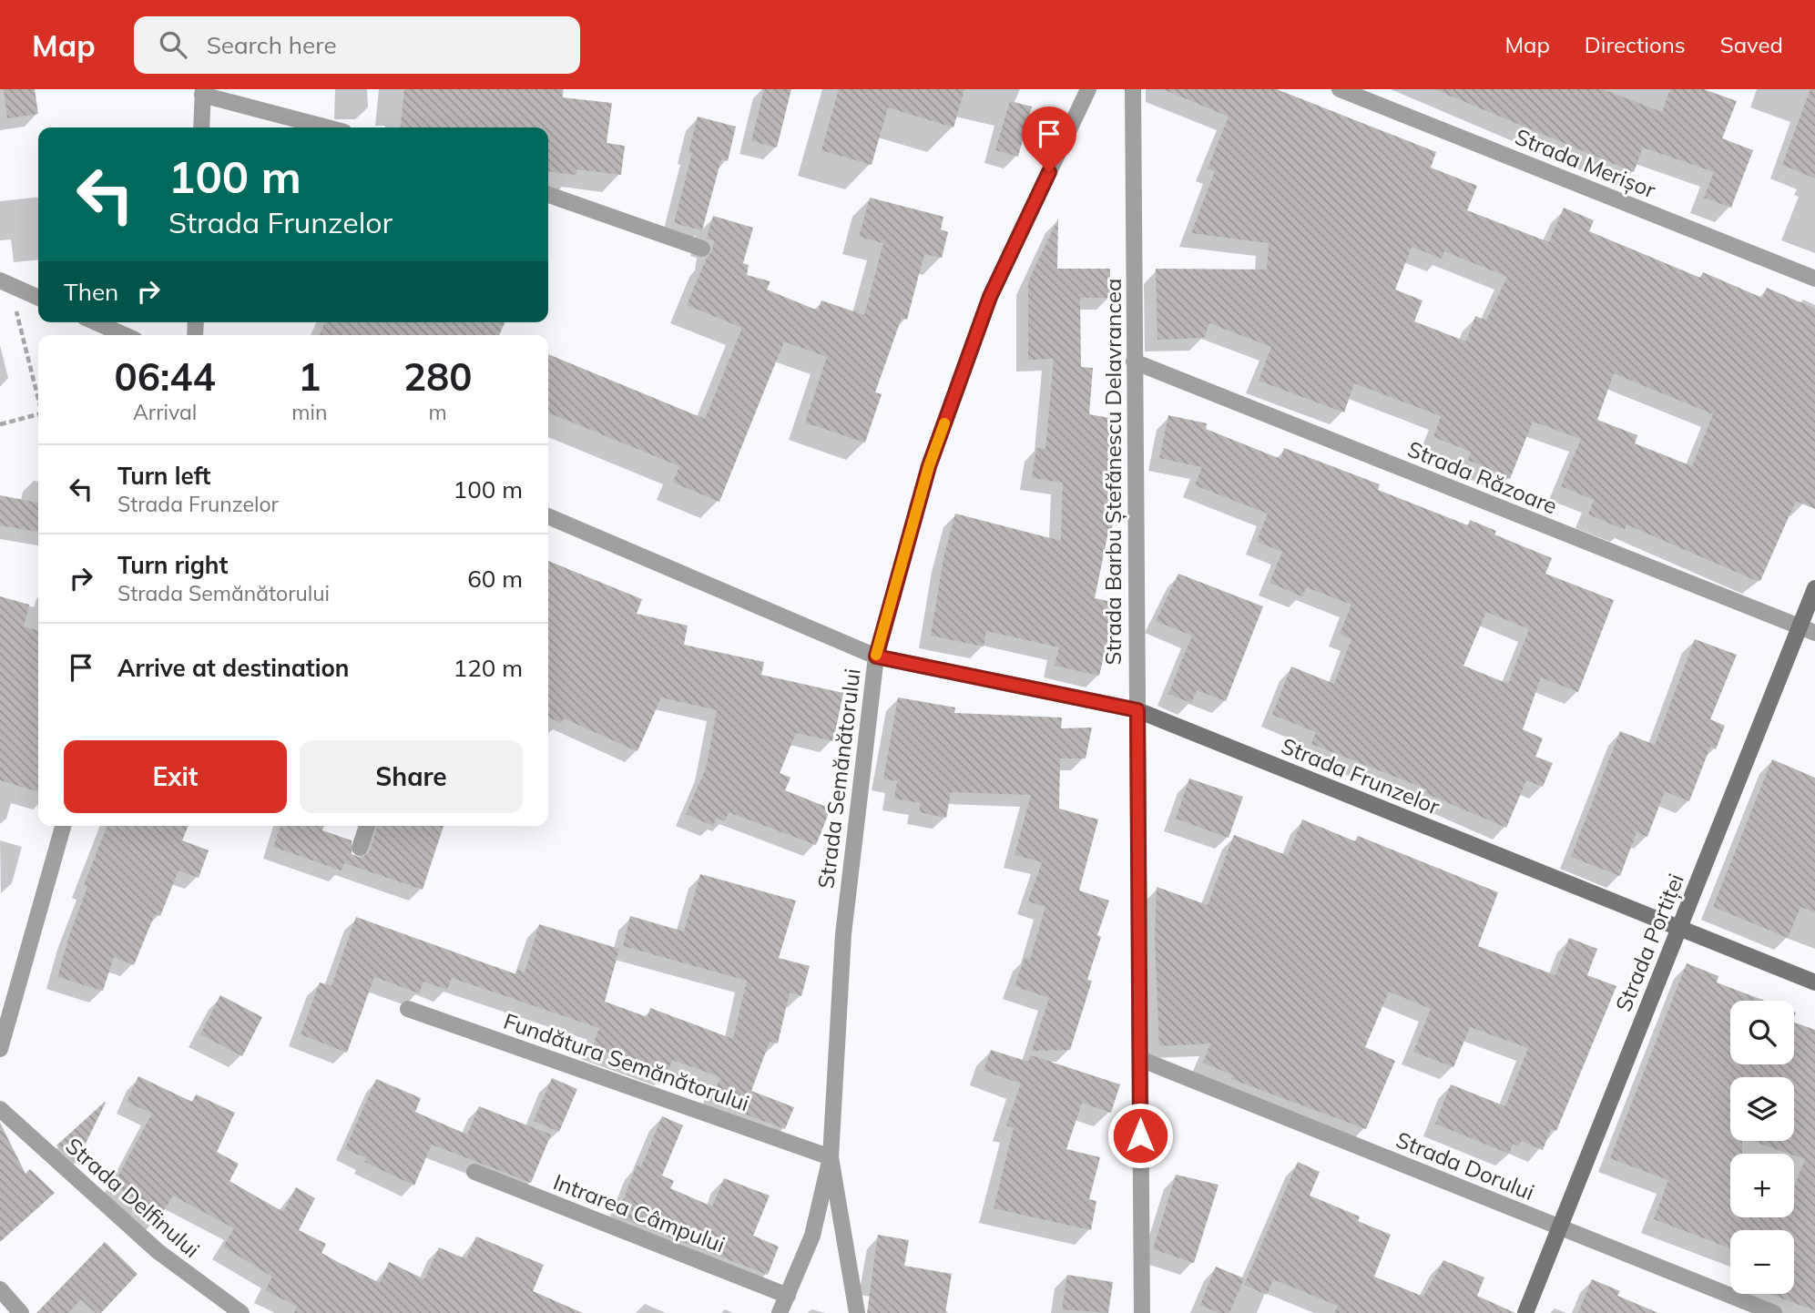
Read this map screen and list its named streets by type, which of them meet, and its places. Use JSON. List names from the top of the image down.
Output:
{
  "streets": {
    "street": [
      "Strada Merișor",
      "Strada Barbu Ștefănescu Delavrancea",
      "Strada Răzoare",
      "Strada Frunzelor",
      "Strada Semănătorului",
      "Strada Portiței",
      "Fundătura Semănătorului",
      "Strada Dorului",
      "Strada Delfinului",
      "Intrarea Câmpului"
    ]
  },
  "crossings": [
    ["Strada Barbu Ștefănescu Delavrancea", "Strada Răzoare"],
    ["Strada Barbu Ștefănescu Delavrancea", "Strada Frunzelor"],
    ["Strada Barbu Ștefănescu Delavrancea", "Strada Dorului"],
    ["Strada Răzoare", "Strada Portiței"],
    ["Strada Frunzelor", "Strada Semănătorului"],
    ["Strada Frunzelor", "Strada Portiței"],
    ["Strada Semănătorului", "Fundătura Semănătorului"],
    ["Strada Semănătorului", "Intrarea Câmpului"],
    ["Strada Portiței", "Strada Dorului"]
  ],
  "page": {
    "header": "Map",
    "search": "Search here",
    "nav": ["Map", "Directions", "Saved"],
    "turn": ["100 m", "Strada Frunzelor"],
    "then": "Then",
    "eta": [
      "06:44",
      "Arrival",
      "1",
      "min",
      "280",
      "m"
    ],
    "list": [
      {
        "name": "Turn left",
        "note": "Strada Frunzelor",
        "value": "100 m"
      },
      {
        "name": "Turn right",
        "note": "Strada Semănătorului",
        "value": "60 m"
      },
      {
        "name": "Arrive at destination",
        "value": "120 m"
      }
    ],
    "buttons": ["Exit", "Share"],
    "map_buttons": ["+", "−"]
  }
}
